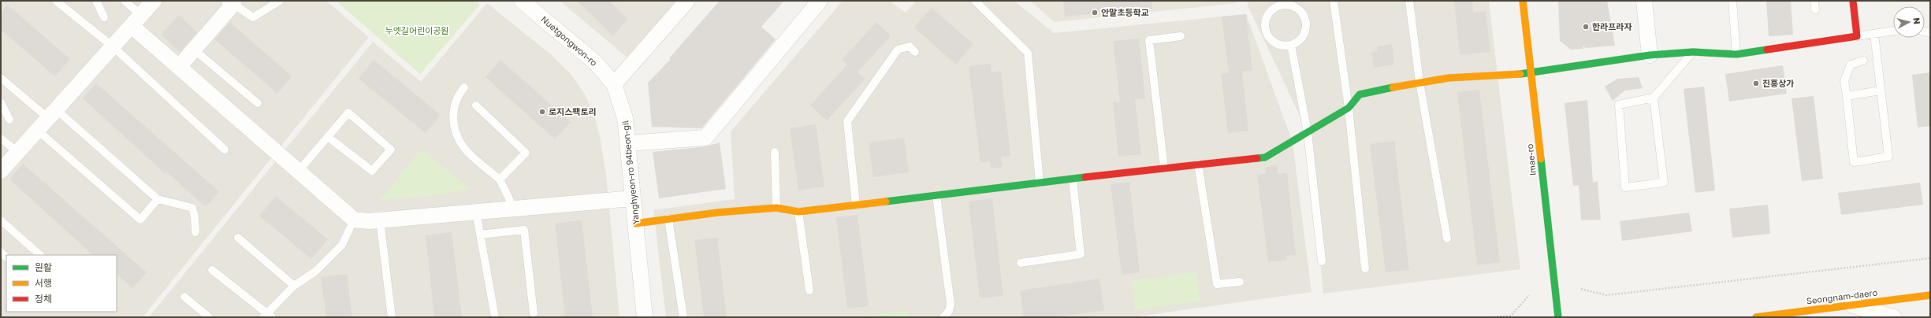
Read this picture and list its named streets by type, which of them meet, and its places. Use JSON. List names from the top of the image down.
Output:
{
  "streets": {
    "street": [
      "Nuetgongwon-ro",
      "Imae-ro",
      "Yanghyeon-ro 94beon-gil",
      "Seongnam-daero"
    ]
  },
  "crossings": [
    ["Nuetgongwon-ro", "Yanghyeon-ro 94beon-gil"]
  ],
  "parks": ["누엣길어린이공원"],
  "places": [
    "안말초등학교",
    "한라프라자",
    "진흥상가",
    "로지스팩토리"
  ],
  "legend": ["원활", "서행", "정체"],
  "north": "right"
}
